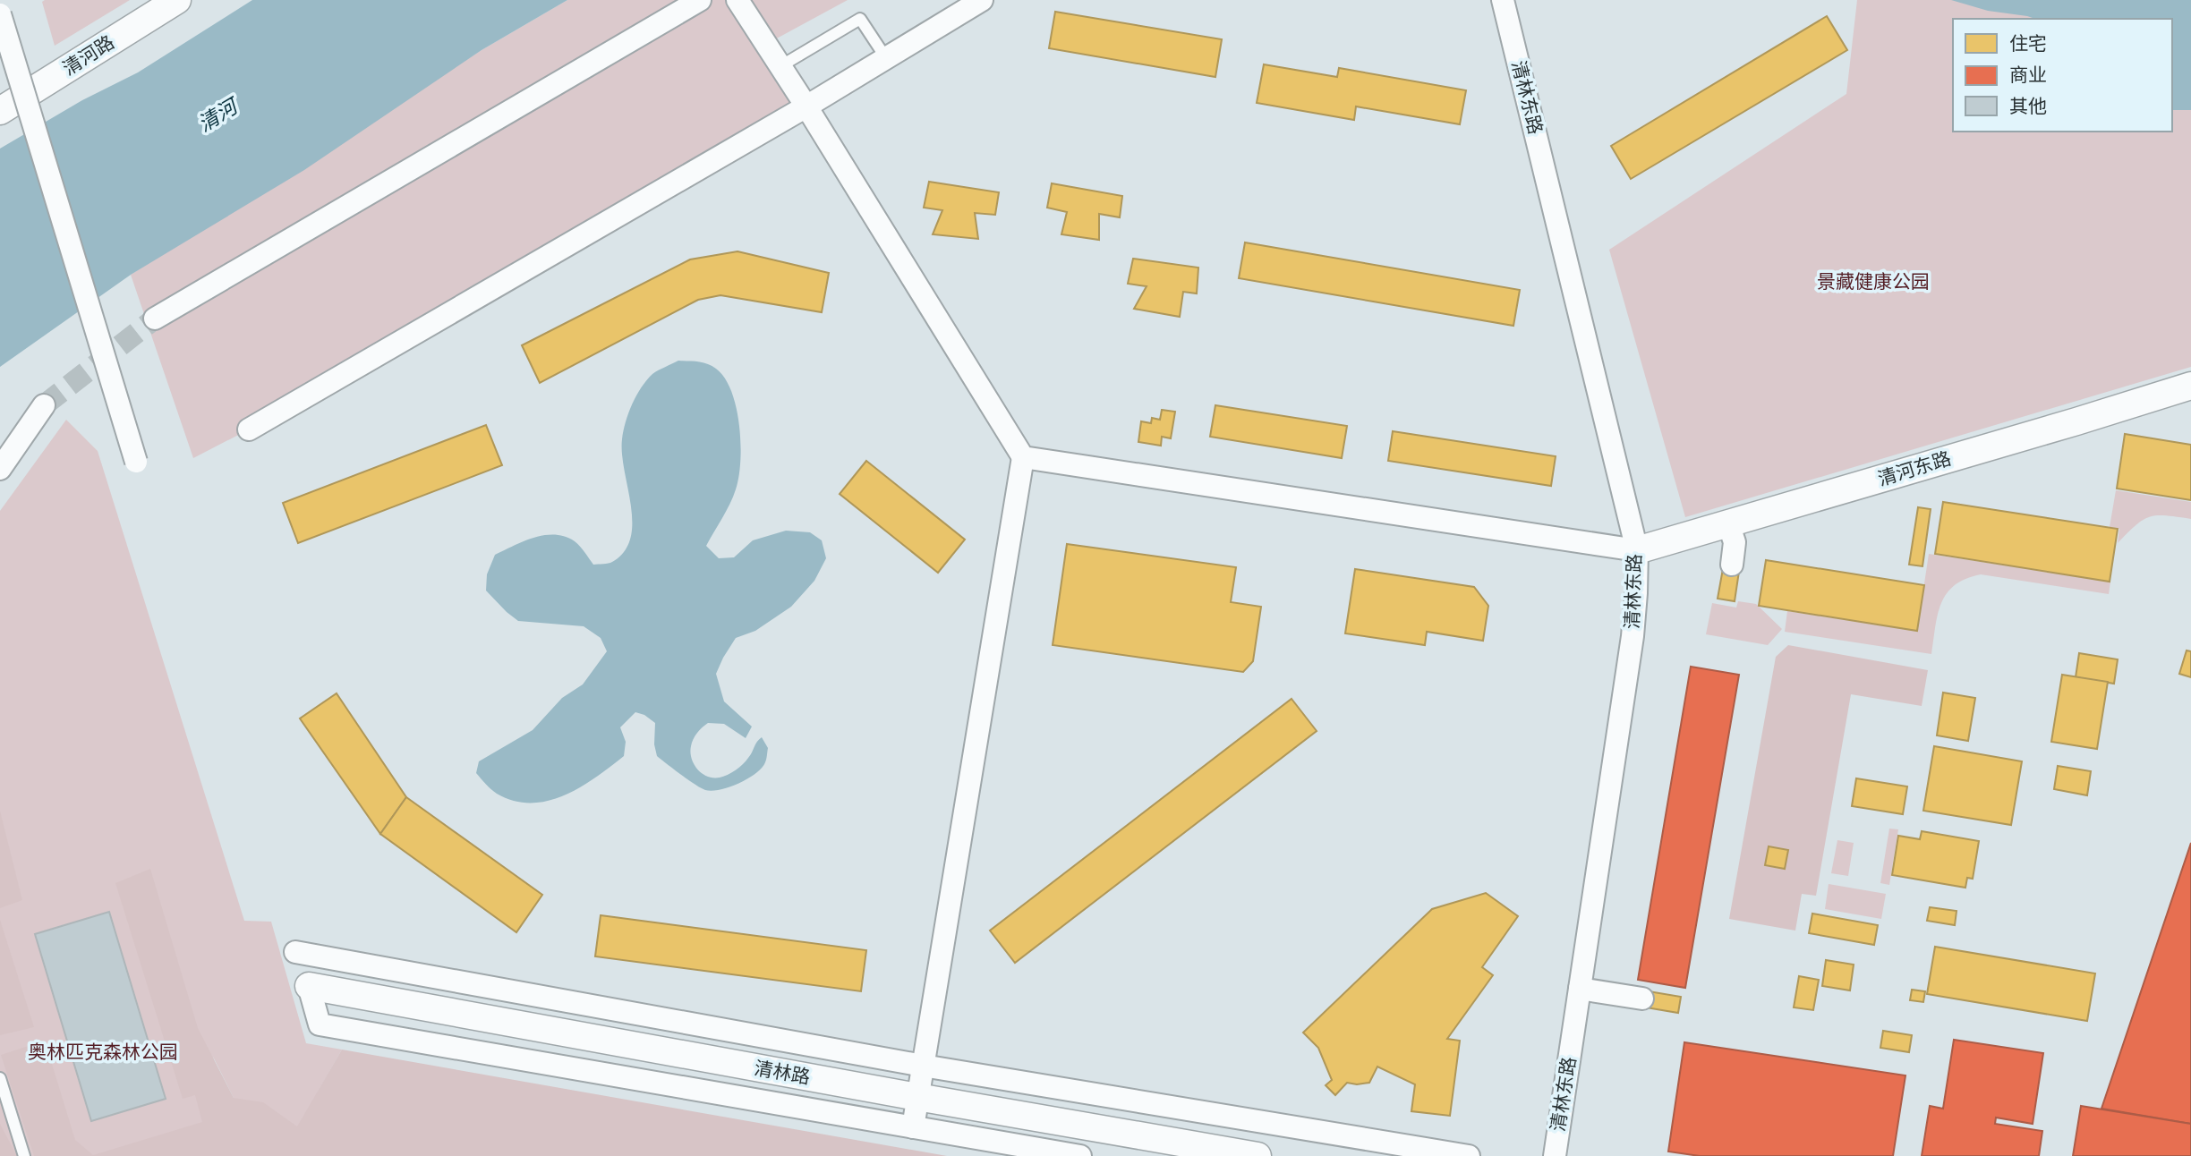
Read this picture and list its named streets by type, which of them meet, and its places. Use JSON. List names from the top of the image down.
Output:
{
  "streets": {
    "street": [
      "清河路",
      "清林东路",
      "清河东路",
      "清林路"
    ]
  },
  "crossings": [
    ["清林东路", "清河东路"]
  ],
  "water": ["清河"],
  "parks": ["景藏健康公园", "奥林匹克森林公园"],
  "legend": ["住宅", "商业", "其他"]
}
